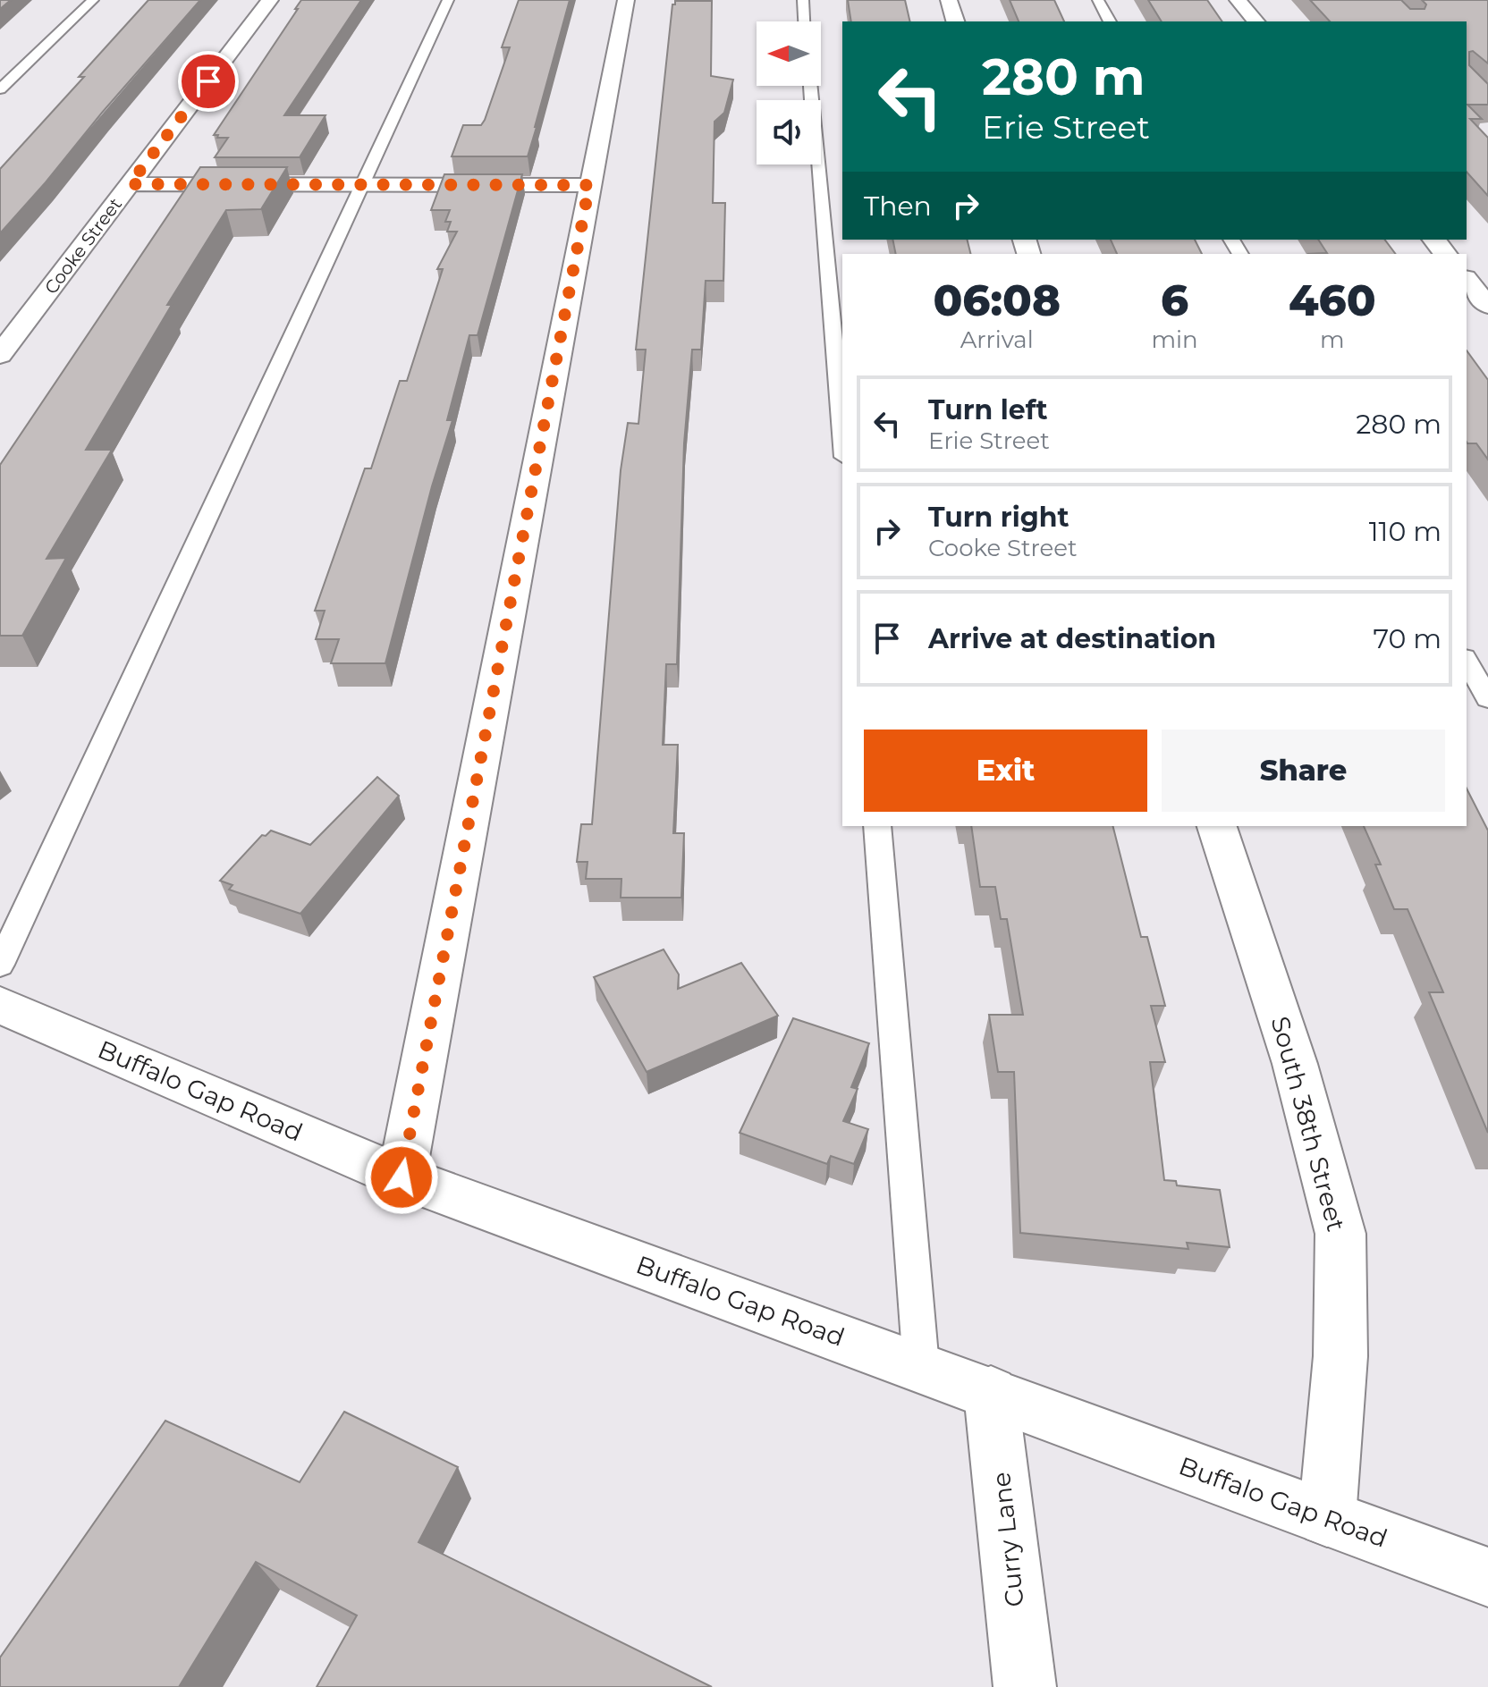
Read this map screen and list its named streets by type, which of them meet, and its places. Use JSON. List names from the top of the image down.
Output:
{
  "streets": {
    "street": [
      "Cooke Street",
      "Buffalo Gap Road",
      "South 38th Street",
      "Curry Lane"
    ]
  },
  "crossings": [
    ["Buffalo Gap Road", "South 38th Street"],
    ["Buffalo Gap Road", "Curry Lane"]
  ],
  "north": "left",
  "page": {
    "turn": ["280 m", "Erie Street"],
    "then": "Then",
    "eta": [
      "06:08",
      "Arrival",
      "6",
      "min",
      "460",
      "m"
    ],
    "list": [
      {
        "name": "Turn left",
        "note": "Erie Street",
        "value": "280 m"
      },
      {
        "name": "Turn right",
        "note": "Cooke Street",
        "value": "110 m"
      },
      {
        "name": "Arrive at destination",
        "value": "70 m"
      }
    ],
    "buttons": ["Exit", "Share"]
  }
}
